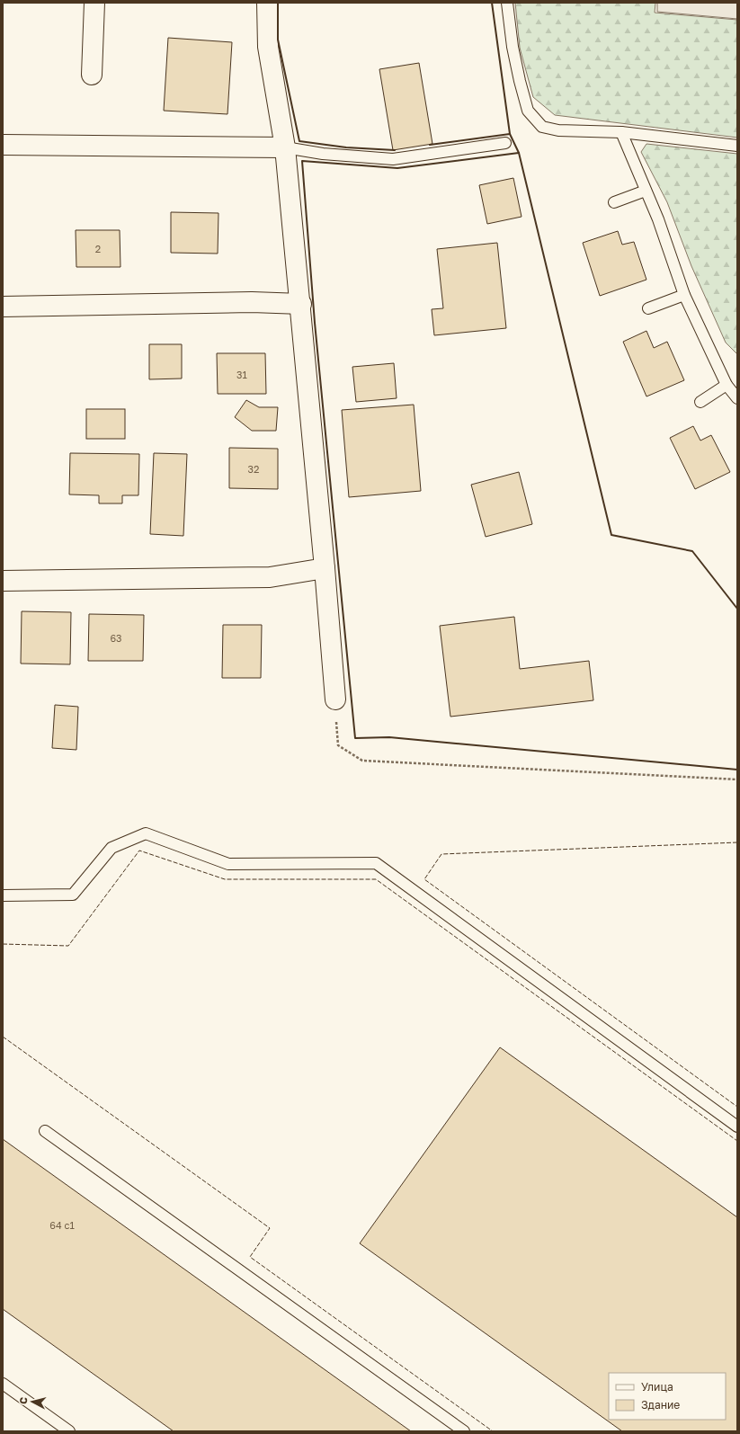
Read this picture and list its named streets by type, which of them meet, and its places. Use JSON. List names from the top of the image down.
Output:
{
  "house_numbers": [
    "2",
    "31",
    "32",
    "63",
    "64 с1"
  ],
  "legend": ["Улица", "Здание"],
  "north": "left"
}
